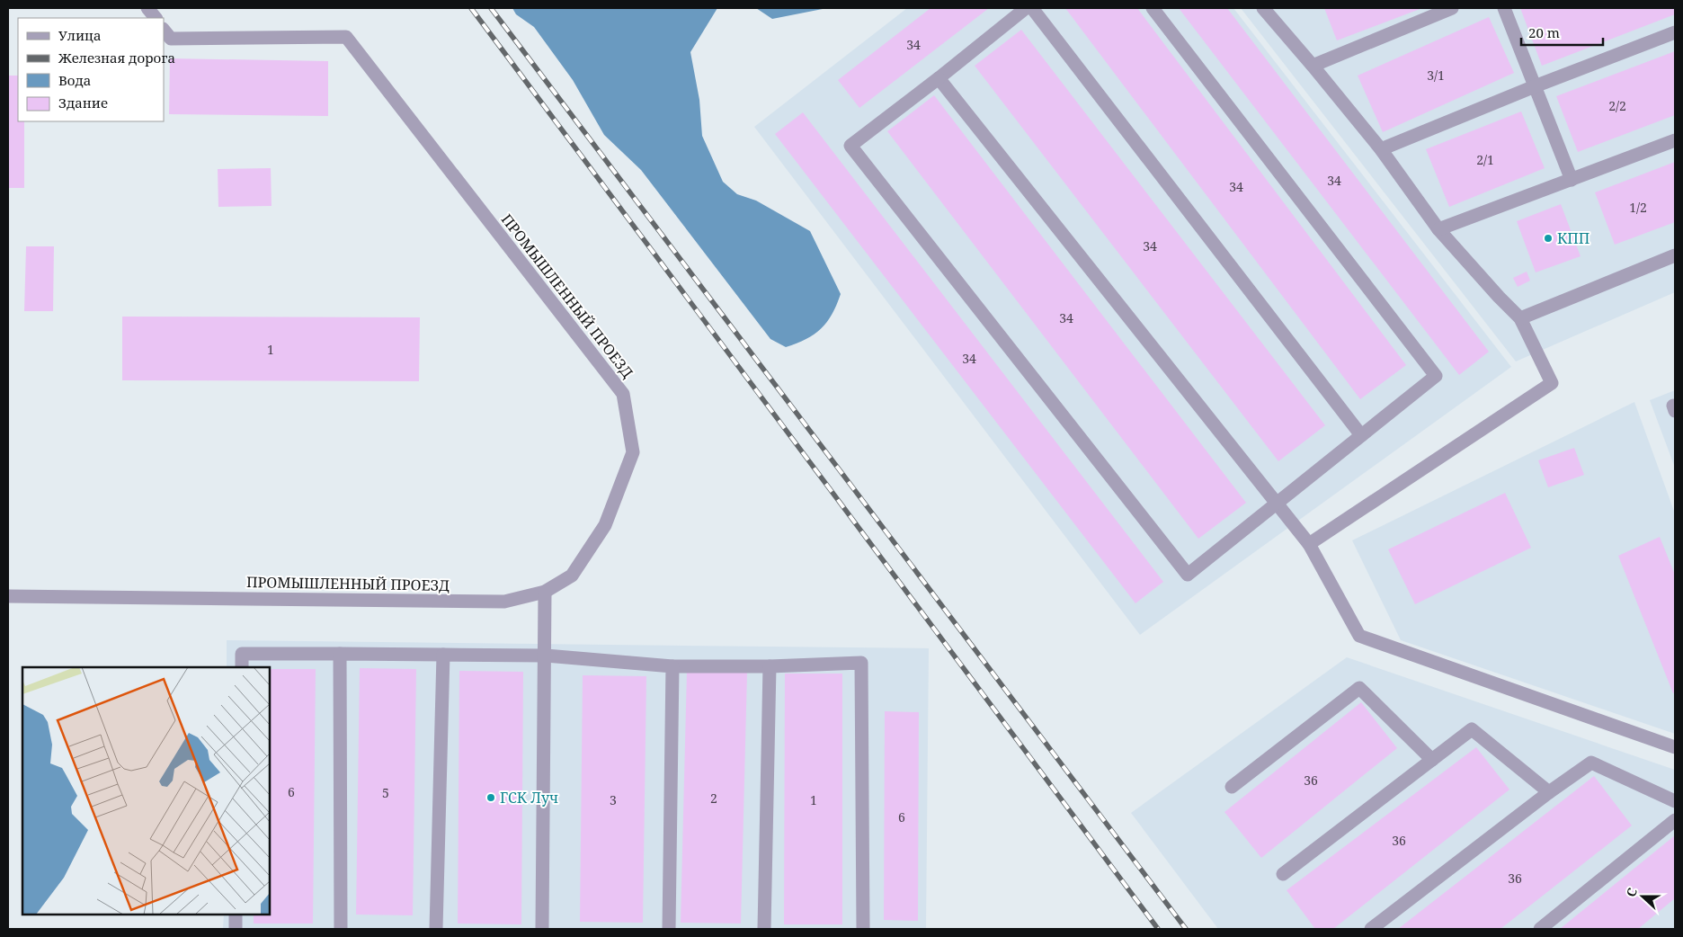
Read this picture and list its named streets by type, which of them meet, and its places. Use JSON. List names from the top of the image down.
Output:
{
  "streets": {
    "street": ["ПРОМЫШЛЕННЫЙ ПРОЕЗД"]
  },
  "places": ["КПП", "ГСК Луч"],
  "house_numbers": [
    "34",
    "3/1",
    "2/2",
    "2/1",
    "34",
    "34",
    "1/2",
    "34",
    "34",
    "1",
    "34",
    "36",
    "6",
    "5",
    "2",
    "3",
    "1",
    "6",
    "36",
    "36"
  ],
  "legend": [
    "Улица",
    "Железная дорога",
    "Вода",
    "Здание"
  ],
  "scale_bar": "20 m",
  "north": "left"
}
